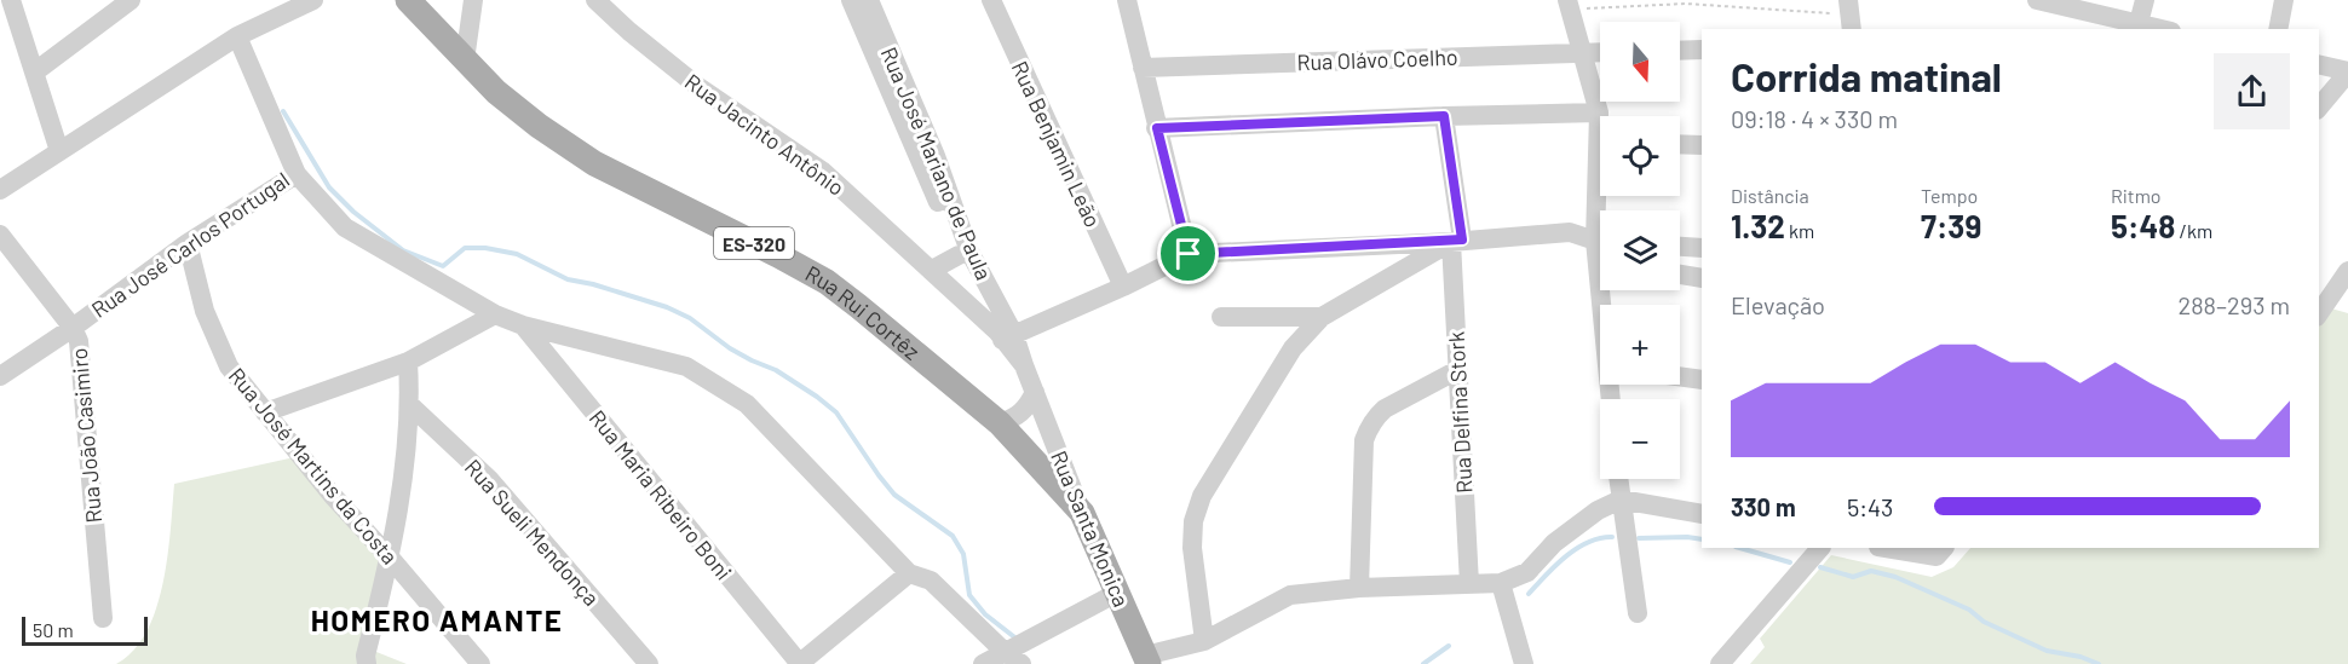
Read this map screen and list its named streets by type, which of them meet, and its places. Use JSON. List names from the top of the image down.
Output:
{
  "streets": {
    "main road": ["ES-320", "Rua Rui Cortêz", "Rua Santa Monica"],
    "street": [
      "Rua Olávo Coelho",
      "Rua Jacinto Antônio",
      "Rua Benjamin Leão",
      "Rua José Mariano de Paula",
      "Rua José Carlos Portugal",
      "Rua Delfina Stork",
      "Rua João Casimiro",
      "Rua José Martins da Costa",
      "Rua Maria Ribeiro Boni",
      "Rua Sueli Mendonça"
    ]
  },
  "crossings": [
    ["Rua Jacinto Antônio", "Rua José Mariano de Paula"],
    ["Rua Jacinto Antônio", "Rua Santa Monica"],
    ["Rua José Carlos Portugal", "Rua João Casimiro"],
    ["Rua José Carlos Portugal", "Rua José Martins da Costa"],
    ["Rua Rui Cortêz", "Rua Santa Monica"]
  ],
  "districts": ["HOMERO AMANTE"],
  "scale_bar": "50 m",
  "north": "bottom",
  "page": {
    "map_buttons": ["+", "−"],
    "heading": ["Corrida matinal", "09:18 · 4 × 330 m"],
    "stats": [
      ["Distância", "1.32 km"],
      ["Tempo", "7:39"],
      ["Ritmo", "5:48 /km"]
    ],
    "chart": ["Elevação", "288–293 m"],
    "list": [
      {
        "name": "330 m",
        "note": "5:43"
      }
    ],
    "scale": "50 m"
  }
}
